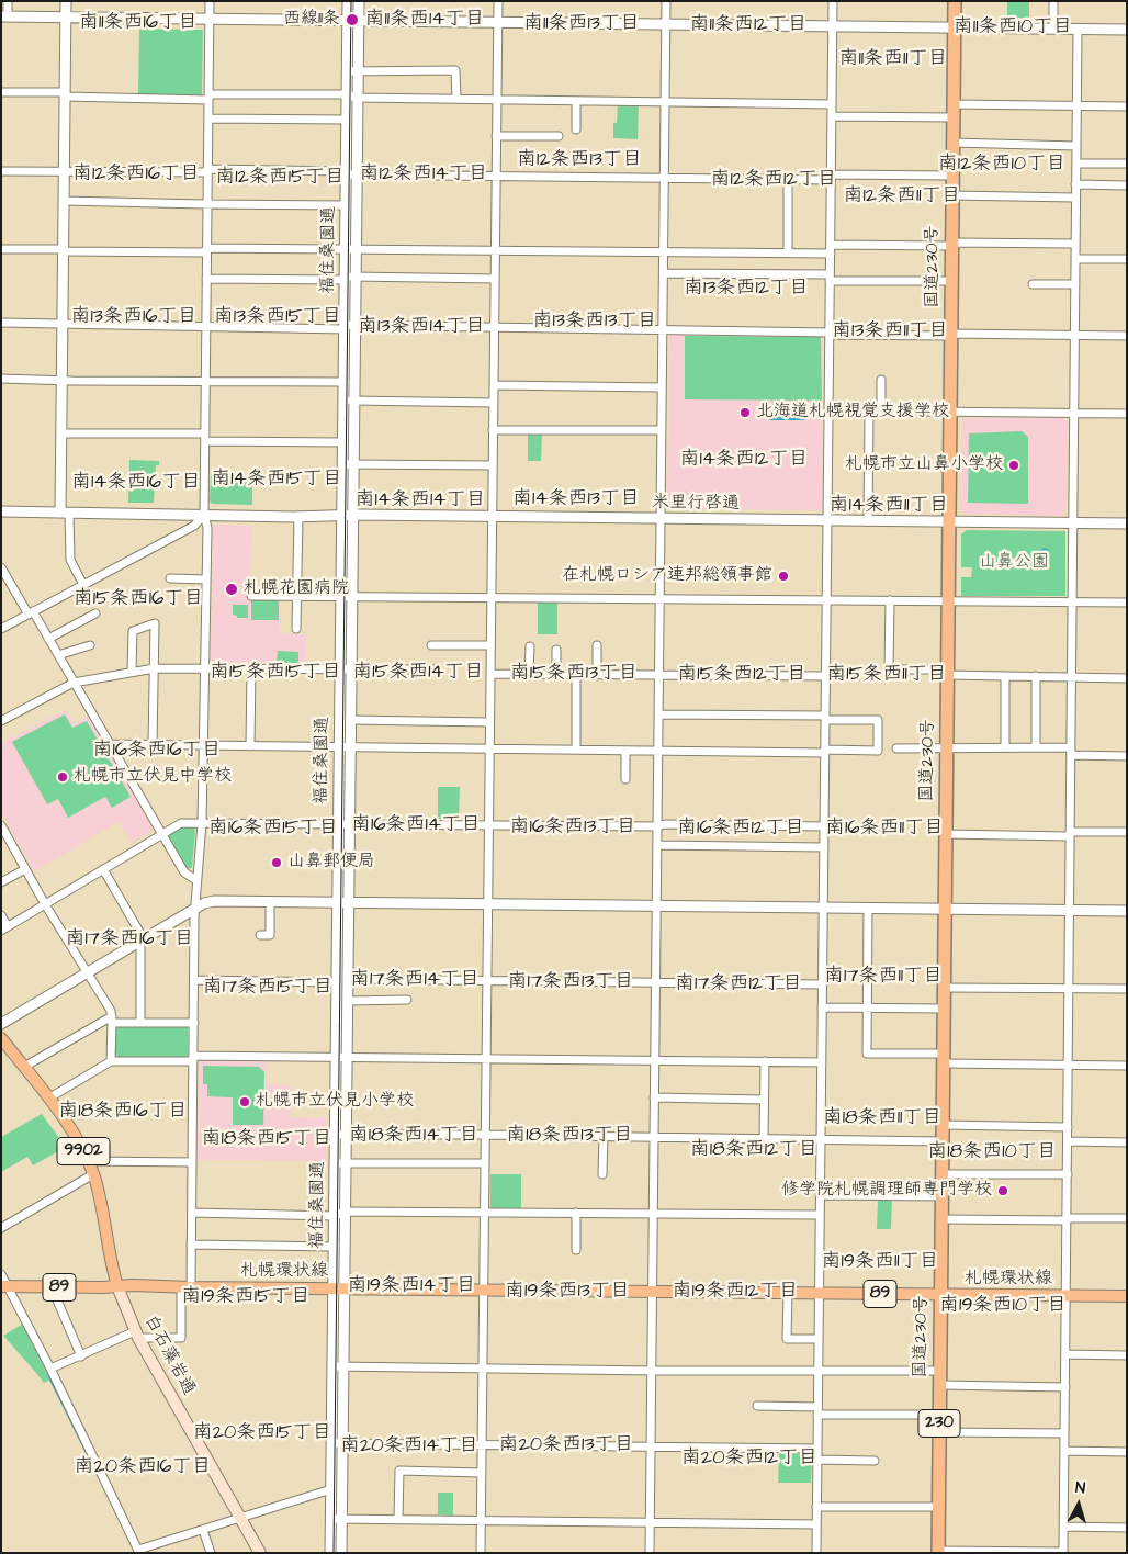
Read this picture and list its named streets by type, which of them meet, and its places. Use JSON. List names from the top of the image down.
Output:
{
  "streets": {
    "highway": ["国道230号", "230"],
    "main road": [
      "9902",
      "札幌環状線",
      "89",
      "白石藻岩通"
    ],
    "street": ["福住桑園通", "米里行啓通"]
  },
  "crossings": [
    ["福住桑園通", "米里行啓通"],
    ["福住桑園通", "札幌環状線"],
    ["国道230号", "米里行啓通"],
    ["国道230号", "札幌環状線"],
    ["9902", "札幌環状線"],
    ["9902", "白石藻岩通"],
    ["札幌環状線", "白石藻岩通"]
  ],
  "districts": [
    "南11条西14丁目",
    "南11条西16丁目",
    "南11条西13丁目",
    "南11条西12丁目",
    "南11条西10丁目",
    "南11条西11丁目",
    "南12条西13丁目",
    "南12条西10丁目",
    "南12条西16丁目",
    "南12条西14丁目",
    "南12条西15丁目",
    "南12条西12丁目",
    "南12条西11丁目",
    "南13条西12丁目",
    "南13条西16丁目",
    "南13条西15丁目",
    "南13条西13丁目",
    "南13条西14丁目",
    "南13条西11丁目",
    "南14条西12丁目",
    "南14条西15丁目",
    "南14条西16丁目",
    "南14条西13丁目",
    "南14条西14丁目",
    "南14条西11丁目",
    "南15条西16丁目",
    "南15条西15丁目",
    "南15条西14丁目",
    "南15条西13丁目",
    "南15条西12丁目",
    "南15条西11丁目",
    "南16条西16丁目",
    "南16条西14丁目",
    "南16条西13丁目",
    "南16条西15丁目",
    "南16条西12丁目",
    "南16条西11丁目",
    "南17条西16丁目",
    "南17条西11丁目",
    "南17条西14丁目",
    "南17条西13丁目",
    "南17条西12丁目",
    "南17条西15丁目",
    "南18条西16丁目",
    "南18条西11丁目",
    "南18条西14丁目",
    "南18条西13丁目",
    "南18条西15丁目",
    "南18条西12丁目",
    "南18条西10丁目",
    "南19条西11丁目",
    "南19条西14丁目",
    "南19条西13丁目",
    "南19条西12丁目",
    "南19条西15丁目",
    "南19条西10丁目",
    "南20条西15丁目",
    "南20条西13丁目",
    "南20条西14丁目",
    "南20条西12丁目",
    "南20条西16丁目"
  ],
  "parks": ["山鼻公園"],
  "places": [
    "西線11条",
    "北海道札幌視覚支援学校",
    "札幌市立山鼻小学校",
    "在札幌ロシア連邦総領事館",
    "札幌花園病院",
    "札幌市立伏見中学校",
    "山鼻郵便局",
    "札幌市立伏見小学校",
    "修学院札幌調理師専門学校"
  ],
  "north": "top"
}
